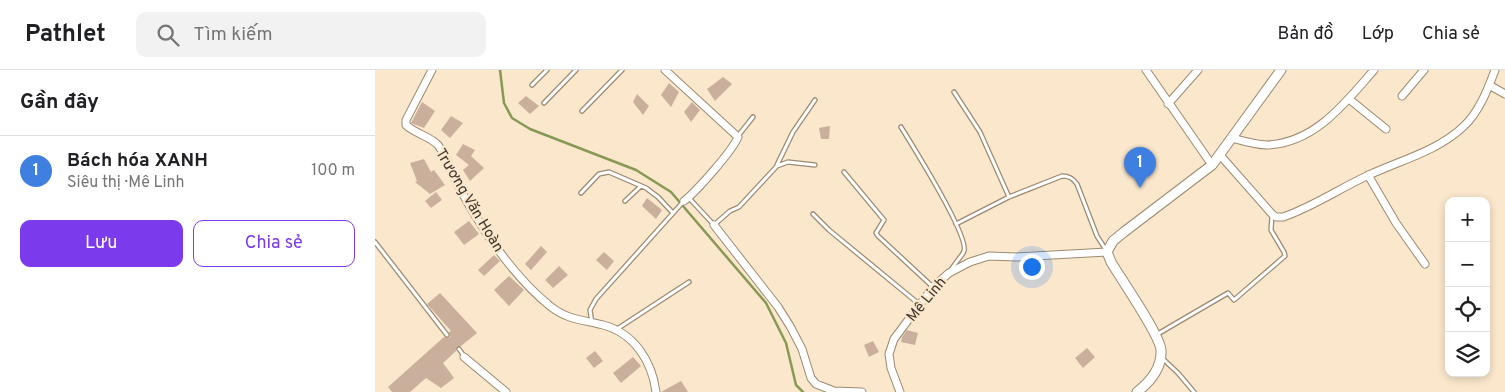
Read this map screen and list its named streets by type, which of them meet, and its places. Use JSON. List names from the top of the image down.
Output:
{
  "streets": {
    "street": ["Trương Văn Hoàn", "Mê Linh"]
  },
  "page": {
    "header": "Pathlet",
    "search": "Tìm kiếm",
    "nav": ["Bản đồ", "Lớp", "Chia sẻ"],
    "heading": "Gần đây",
    "list": [
      {
        "mark": "1",
        "name": "Bách hóa XANH",
        "note": "Siêu thị · Mê Linh",
        "value": "100 m"
      }
    ],
    "pins": "1",
    "map_buttons": ["+", "−"],
    "buttons": ["Lưu", "Chia sẻ"]
  }
}
